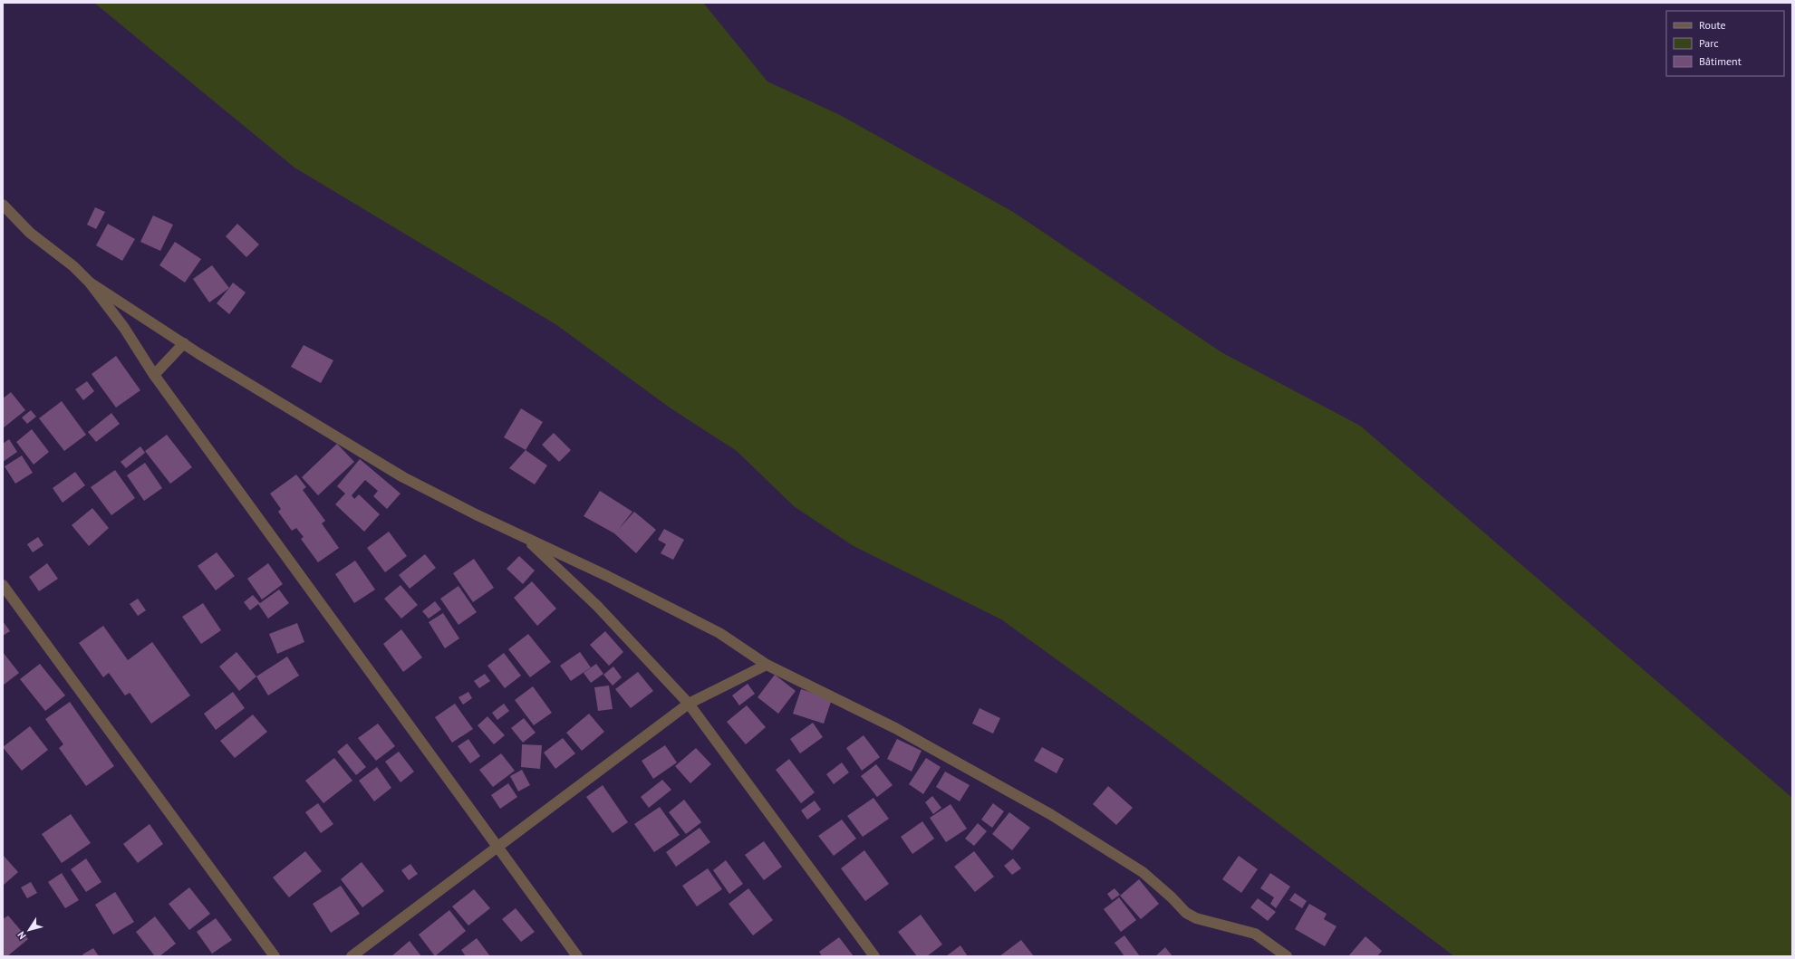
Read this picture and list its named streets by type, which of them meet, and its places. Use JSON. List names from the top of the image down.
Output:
{
  "legend": ["Route", "Parc", "Bâtiment"],
  "north": "bottom left"
}
